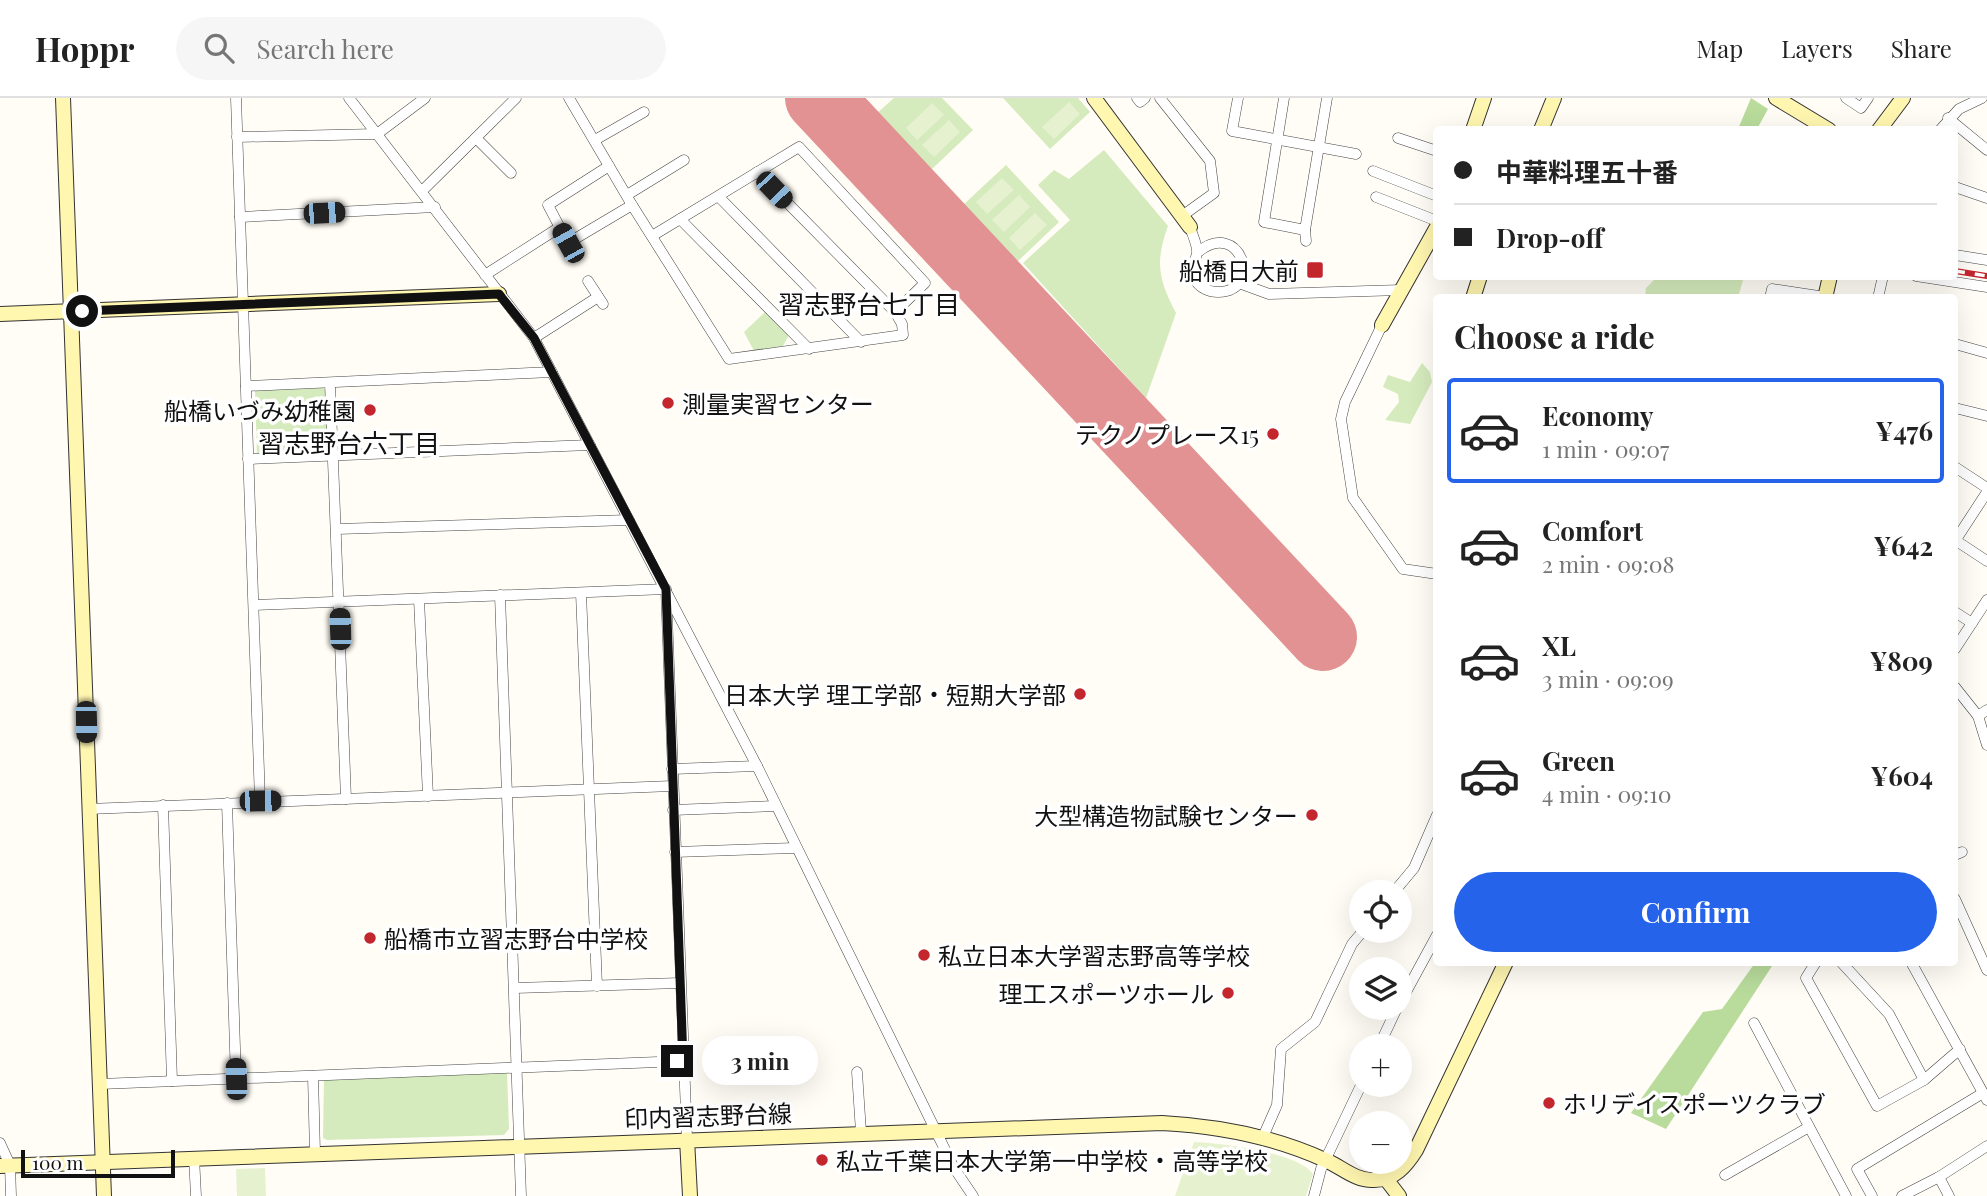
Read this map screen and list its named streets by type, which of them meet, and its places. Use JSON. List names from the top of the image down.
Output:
{
  "streets": {
    "street": ["印内習志野台線"]
  },
  "districts": ["習志野台七丁目", "習志野台六丁目"],
  "places": {
    "transit": ["船橋日大前"],
    "other": [
      "測量実習センター",
      "船橋いづみ幼稚園",
      "テクノプレース15",
      "日本大学 理工学部・短期大学部",
      "大型構造物試験センター",
      "船橋市立習志野台中学校",
      "私立日本大学習志野高等学校",
      "理工スポーツホール",
      "ホリデイスポーツクラブ",
      "私立千葉日本大学第一中学校・高等学校"
    ]
  },
  "scale_bar": "100 m",
  "page": {
    "header": "Hoppr",
    "search": "Search here",
    "nav": ["Map", "Layers", "Share"],
    "banner": ["中華料理五十番", "Drop-off"],
    "heading": "Choose a ride",
    "list": [
      {
        "name": "Economy",
        "note": "1 min · 09:07",
        "value": "¥476"
      },
      {
        "name": "Comfort",
        "note": "2 min · 09:08",
        "value": "¥642"
      },
      {
        "name": "XL",
        "note": "3 min · 09:09",
        "value": "¥809"
      },
      {
        "name": "Green",
        "note": "4 min · 09:10",
        "value": "¥604"
      }
    ],
    "buttons": "Confirm",
    "map_buttons": ["+", "−"],
    "bubble": "3 min",
    "scale": "100 m"
  }
}
